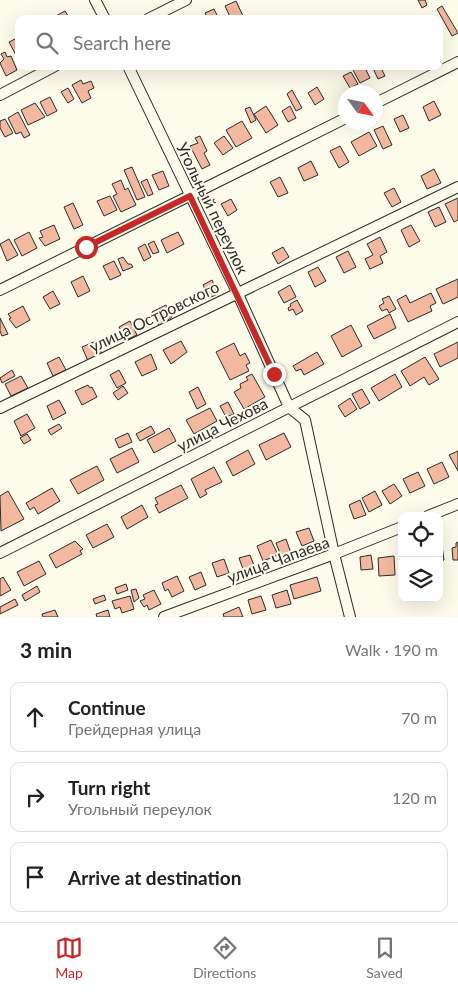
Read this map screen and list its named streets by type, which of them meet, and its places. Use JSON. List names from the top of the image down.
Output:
{
  "streets": {
    "street": [
      "Угольный переулок",
      "улица Островского",
      "улица Чехова",
      "улица Чапаева"
    ]
  },
  "crossings": [
    ["Угольный переулок", "улица Островского"],
    ["Угольный переулок", "улица Чехова"],
    ["Угольный переулок", "улица Чапаева"]
  ],
  "north": "bottom right",
  "page": {
    "search": "Search here",
    "heading": ["3 min", "Walk · 190 m"],
    "list": [
      ["Continue", "Грейдерная улица", "70 m"],
      ["Turn right", "Угольный переулок", "120 m"],
      "Arrive at destination"
    ],
    "nav": ["Map", "Directions", "Saved"]
  }
}
